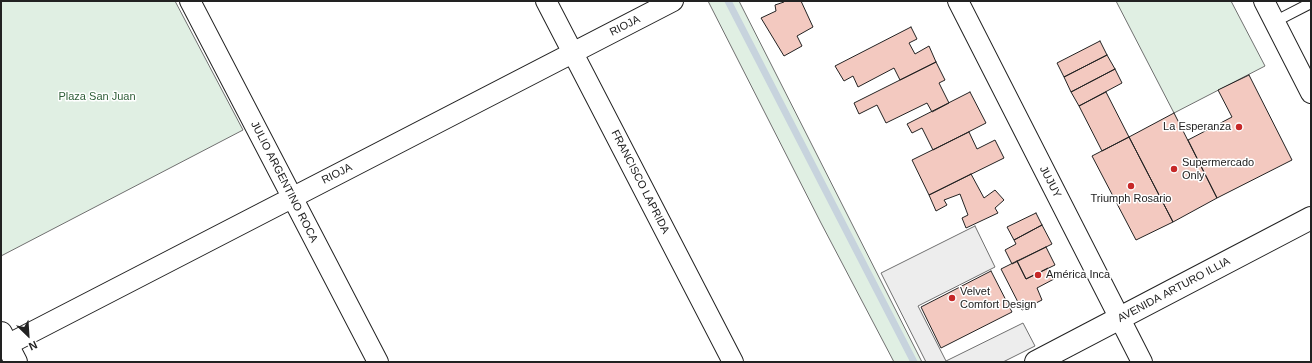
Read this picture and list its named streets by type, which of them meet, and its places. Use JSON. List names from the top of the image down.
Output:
{
  "streets": {
    "main road": ["AVENIDA ARTURO ILLIA"],
    "street": [
      "RIOJA",
      "JULIO ARGENTINO ROCA",
      "FRANCISCO LAPRIDA",
      "JUJUY"
    ]
  },
  "crossings": [
    ["RIOJA", "JULIO ARGENTINO ROCA"],
    ["RIOJA", "FRANCISCO LAPRIDA"],
    ["JUJUY", "AVENIDA ARTURO ILLIA"]
  ],
  "parks": ["Plaza San Juan"],
  "places": [
    "La Esperanza",
    "Supermercado Only",
    "Triumph Rosario",
    "América Inca",
    "Velvet Comfort Design"
  ],
  "north": "bottom right"
}
